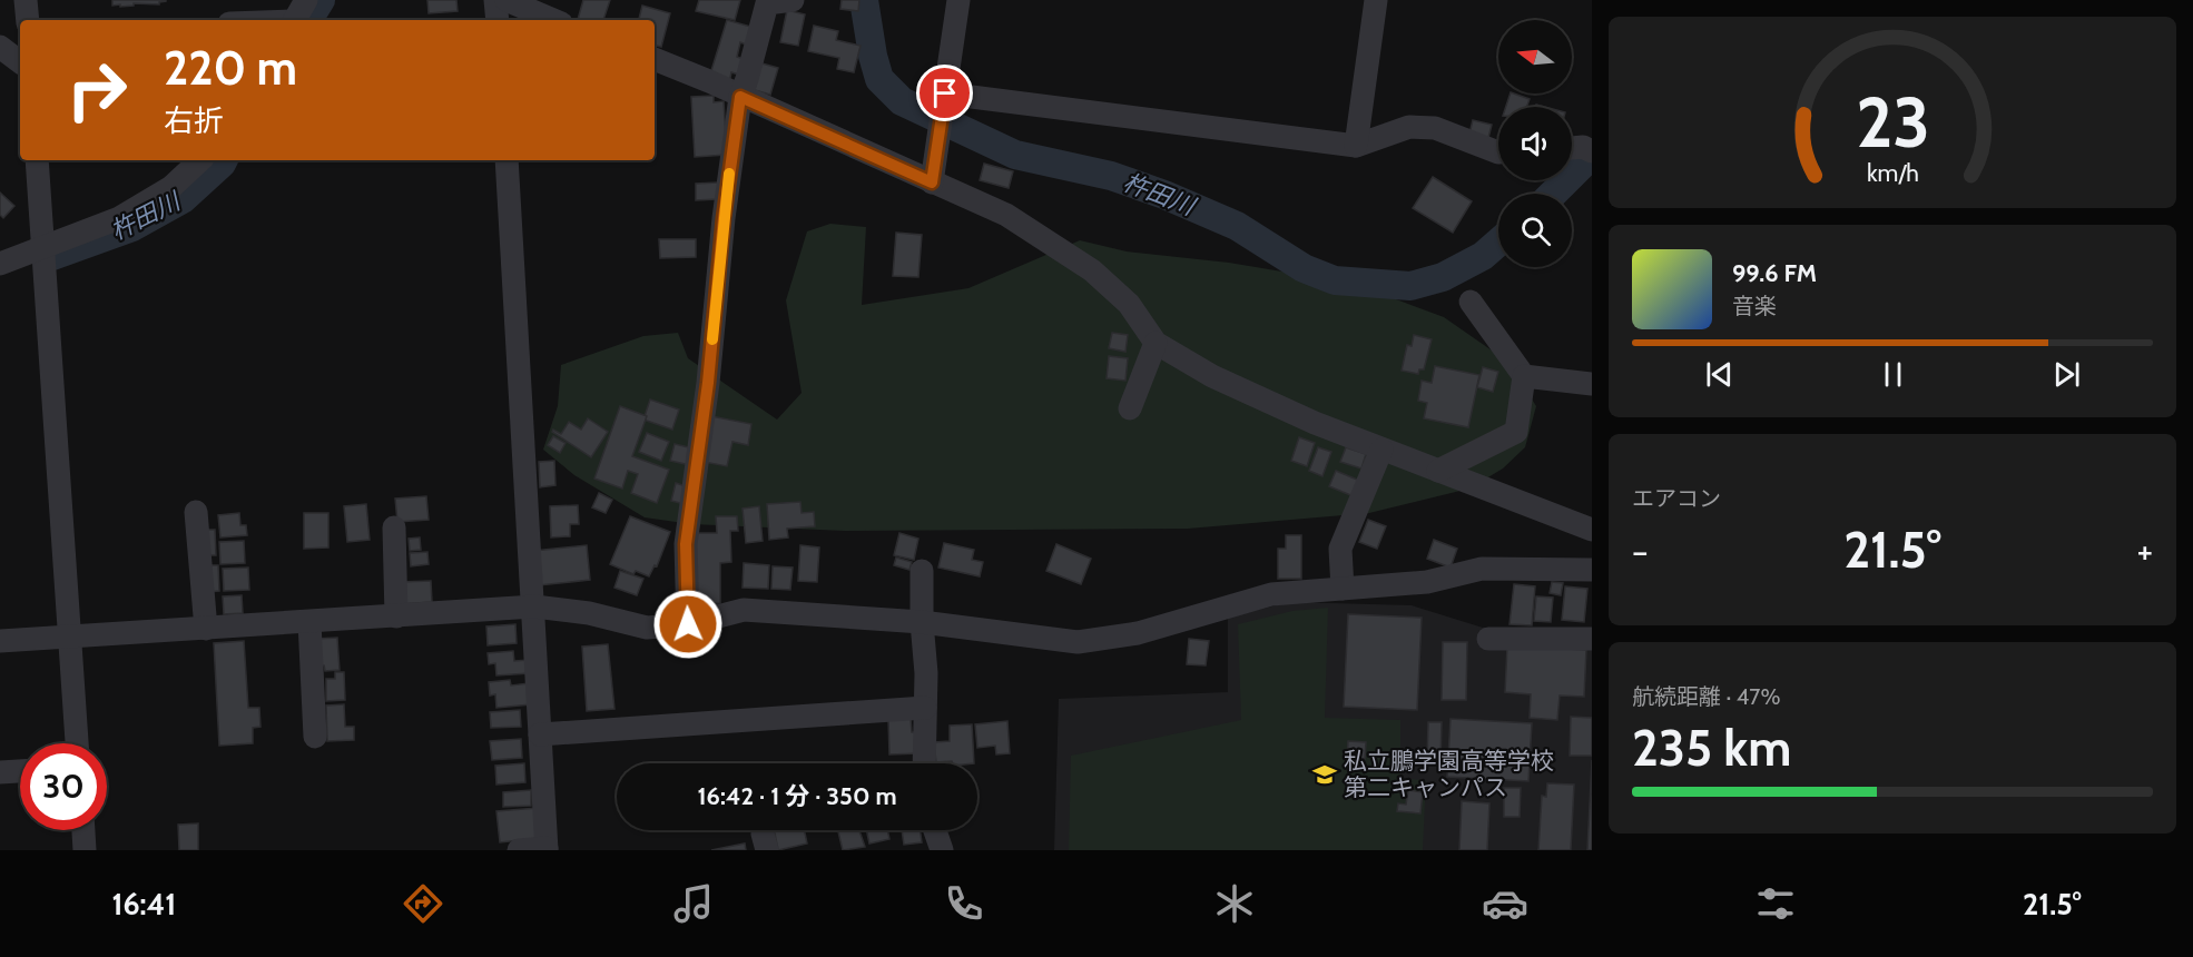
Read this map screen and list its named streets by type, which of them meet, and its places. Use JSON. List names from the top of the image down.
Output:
{
  "water": ["杵田川"],
  "places": {
    "school or university": ["私立鵬学園高等学校 第二キャンパス"]
  },
  "north": "left",
  "page": {
    "turn": ["220 m", "右折"],
    "song": ["99.6 FM", "音楽"],
    "tile": [
      "エアコン",
      ["航続距離 · 47%", "235 km"]
    ],
    "heat": ["−", "21.5°", "+"],
    "limit": "30",
    "trip": "16:42 · 1 分 · 350 m",
    "tabs": ["16:41", "21.5°"],
    "gauge": ["23", "km/h"]
  }
}
